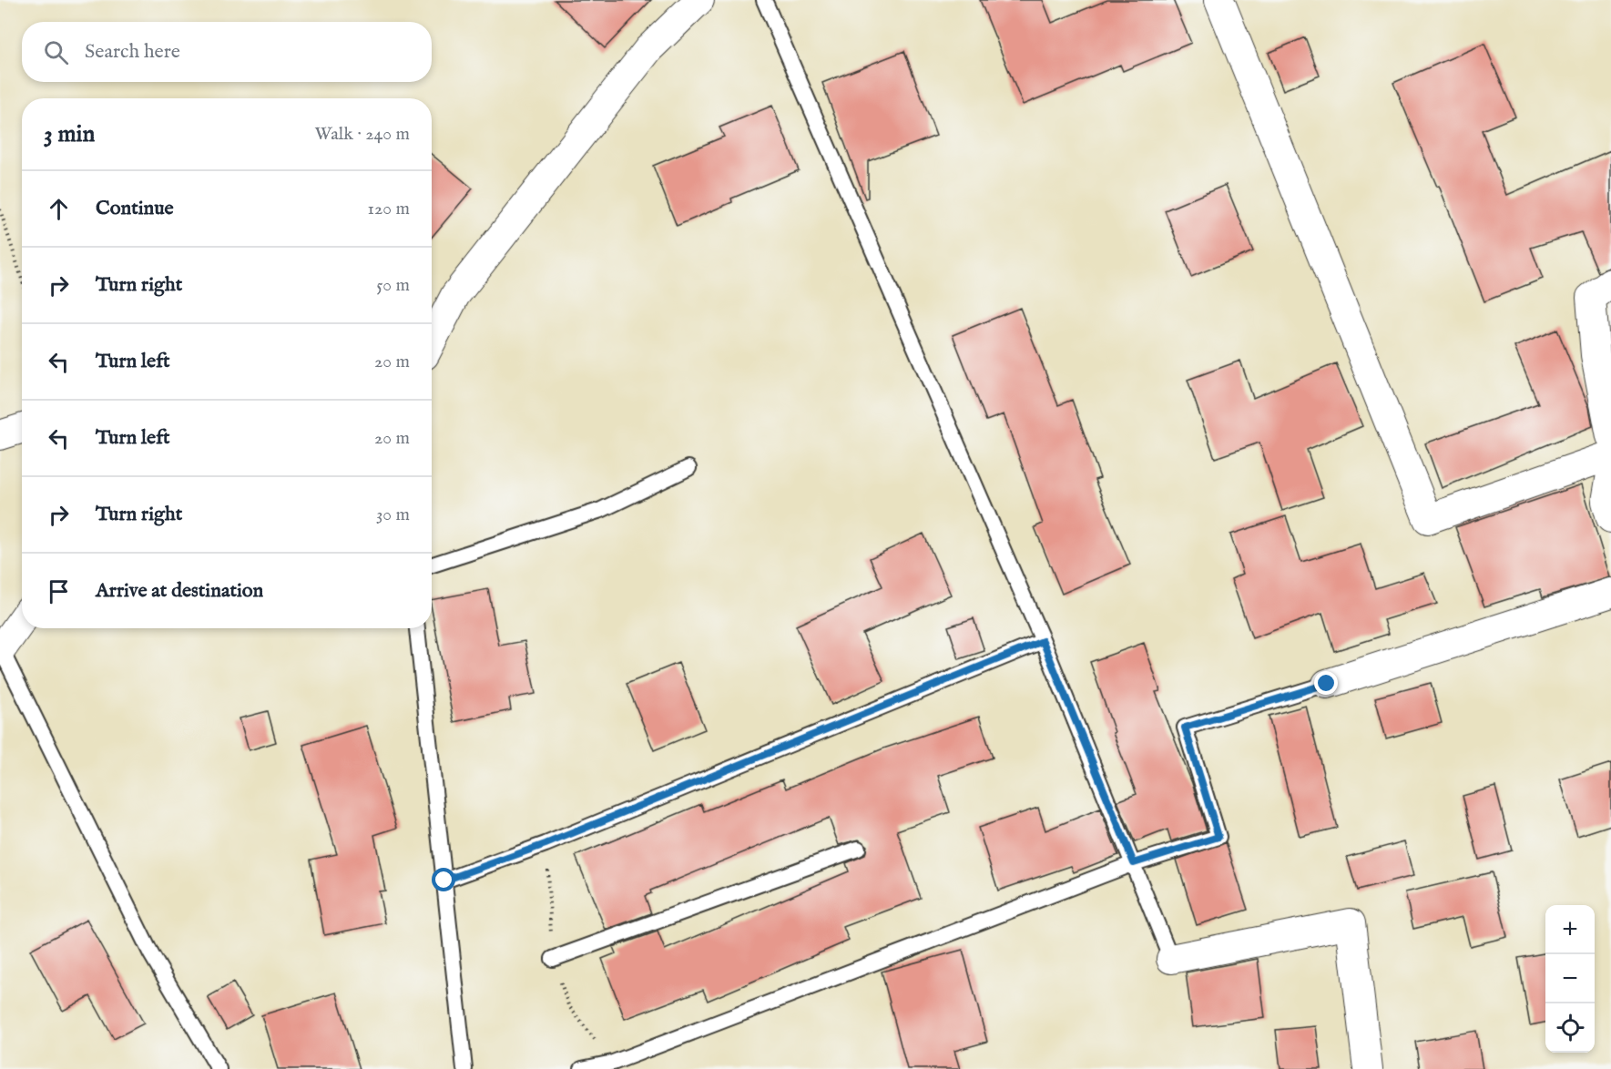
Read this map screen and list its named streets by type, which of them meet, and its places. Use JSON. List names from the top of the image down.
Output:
{
  "page": {
    "search": "Search here",
    "heading": ["3 min", "Walk · 240 m"],
    "list": [
      ["Continue", "120 m"],
      ["Turn right", "50 m"],
      ["Turn left", "20 m"],
      ["Turn left", "20 m"],
      ["Turn right", "30 m"],
      "Arrive at destination"
    ],
    "map_buttons": ["+", "−"]
  }
}
